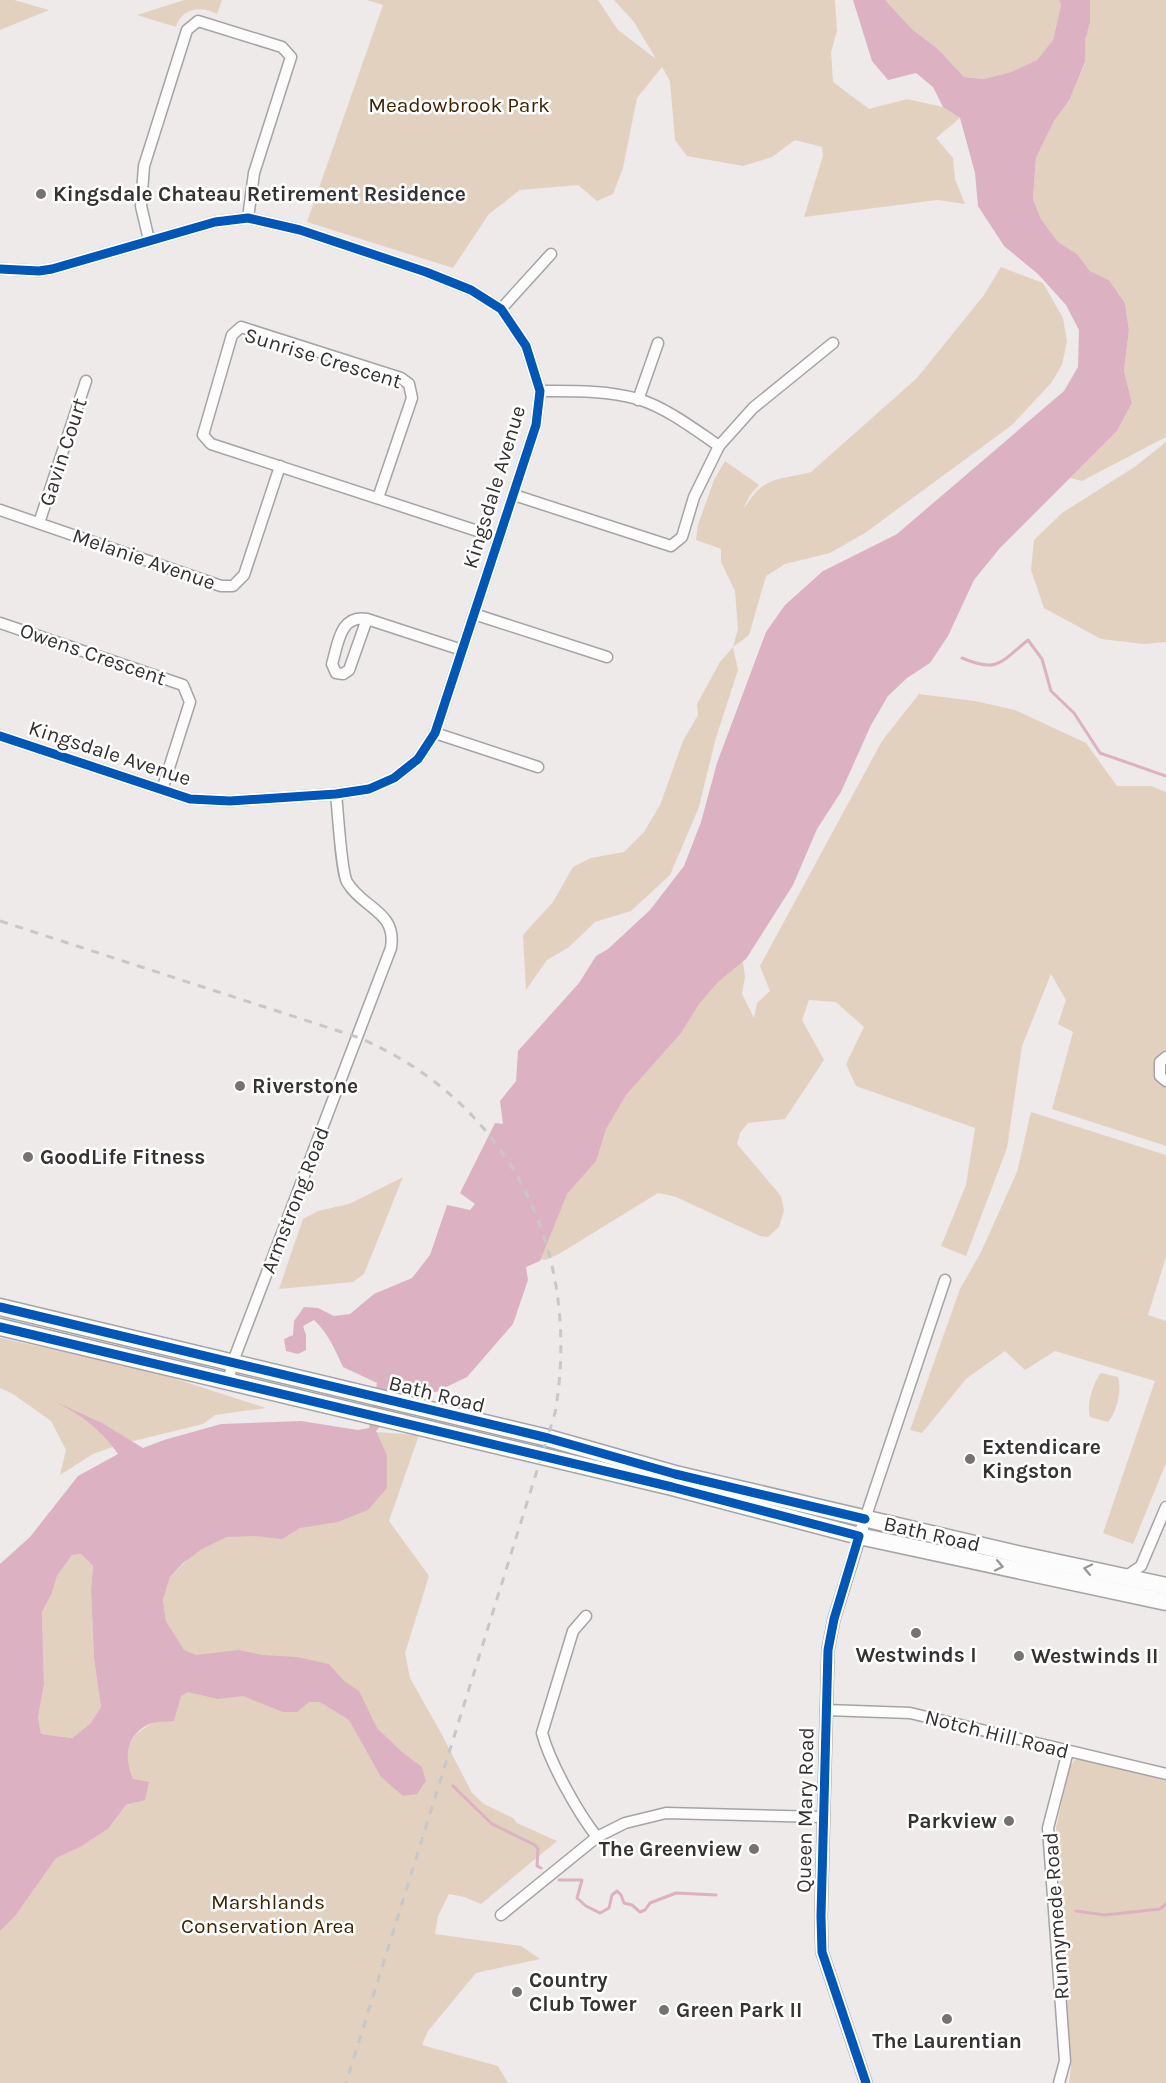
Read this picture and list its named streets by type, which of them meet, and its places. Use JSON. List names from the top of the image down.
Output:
{
  "streets": {
    "main road": ["Bath Road"],
    "street": [
      "Sunrise Crescent",
      "Gavin Court",
      "Kingsdale Avenue",
      "Melanie Avenue",
      "Owens Crescent",
      "Armstrong Road",
      "Notch Hill Road",
      "Queen Mary Road",
      "Runnymede Road"
    ]
  },
  "crossings": [
    ["Sunrise Crescent", "Kingsdale Avenue"],
    ["Sunrise Crescent", "Melanie Avenue"],
    ["Gavin Court", "Melanie Avenue"],
    ["Kingsdale Avenue", "Owens Crescent"],
    ["Kingsdale Avenue", "Armstrong Road"],
    ["Armstrong Road", "Bath Road"],
    ["Bath Road", "Queen Mary Road"],
    ["Notch Hill Road", "Queen Mary Road"],
    ["Notch Hill Road", "Runnymede Road"]
  ],
  "parks": ["Meadowbrook Park", "Marshlands Conservation Area"],
  "places": [
    "Kingsdale Chateau Retirement Residence",
    "Riverstone",
    "GoodLife Fitness",
    "Extendicare Kingston",
    "Westwinds I",
    "Westwinds II",
    "Parkview",
    "The Greenview",
    "Country Club Tower",
    "Green Park II",
    "The Laurentian"
  ]
}
